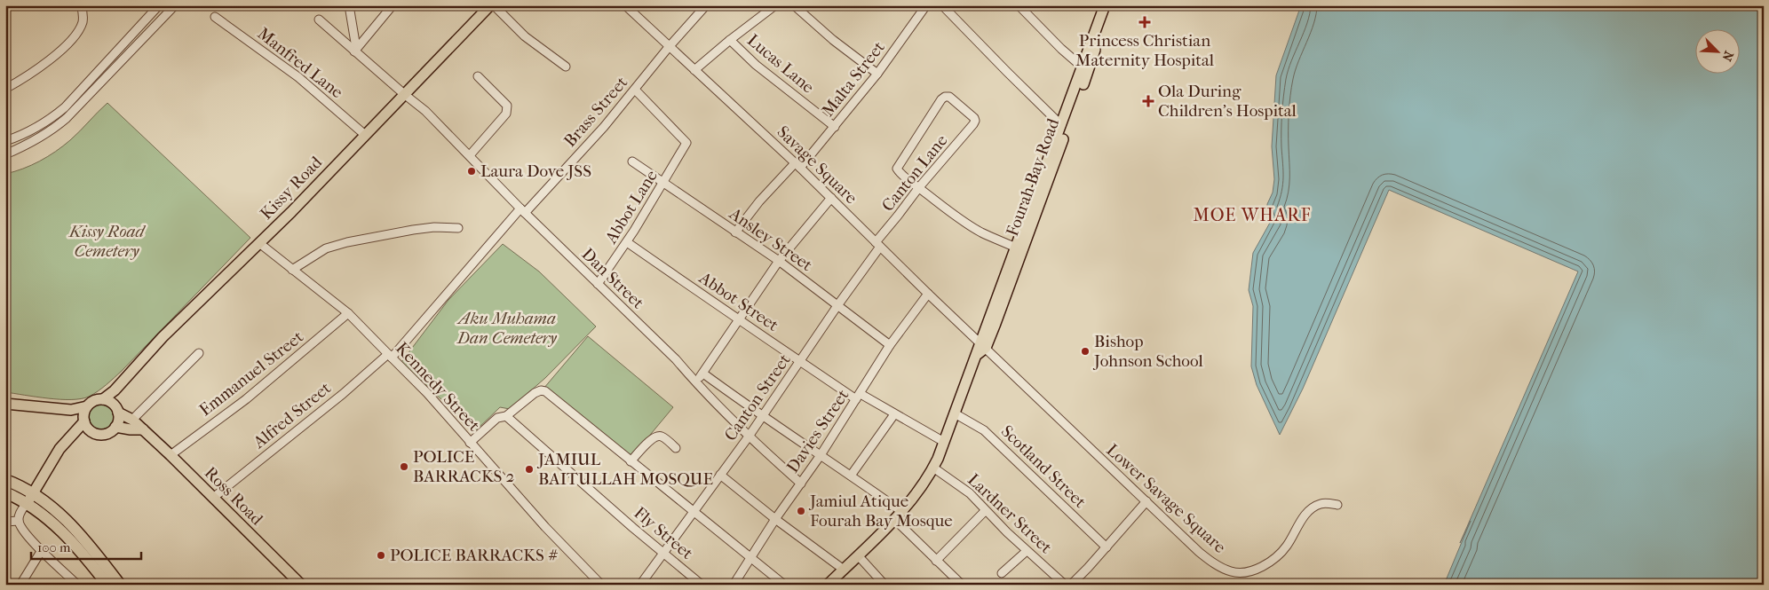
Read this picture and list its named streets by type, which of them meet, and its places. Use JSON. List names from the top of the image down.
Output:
{
  "streets": {
    "main road": ["Fourah Bay Road", "Kissy Road", "Ross Road"],
    "street": [
      "Manfred Lane",
      "Lucas Lane",
      "Malta Street",
      "Brass Street",
      "Savage Square",
      "Canton Lane",
      "Abbot Lane",
      "Ansley Street",
      "Dan Street",
      "Abbot Street",
      "Emmanuel Street",
      "Kennedy Street",
      "Canton Street",
      "Alfred Street",
      "Davies Street",
      "Scotland Street",
      "Lower Savage Square",
      "Lardner Street",
      "Fly Street"
    ]
  },
  "crossings": [
    ["Manfred Lane", "Kissy Road"],
    ["Lucas Lane", "Malta Street"],
    ["Malta Street", "Savage Square"],
    ["Malta Street", "Ansley Street"],
    ["Brass Street", "Savage Square"],
    ["Brass Street", "Abbot Lane"],
    ["Brass Street", "Dan Street"],
    ["Brass Street", "Kennedy Street"],
    ["Brass Street", "Alfred Street"],
    ["Savage Square", "Canton Lane"],
    ["Savage Square", "Fourah Bay Road"],
    ["Savage Square", "Canton Street"],
    ["Savage Square", "Davies Street"],
    ["Savage Square", "Lower Savage Square"],
    ["Canton Lane", "Canton Street"],
    ["Fourah Bay Road", "Abbot Street"],
    ["Fourah Bay Road", "Scotland Street"],
    ["Fourah Bay Road", "Lower Savage Square"],
    ["Fourah Bay Road", "Lardner Street"],
    ["Kissy Road", "Dan Street"],
    ["Kissy Road", "Kennedy Street"],
    ["Kissy Road", "Ross Road"],
    ["Abbot Lane", "Ansley Street"],
    ["Abbot Lane", "Dan Street"],
    ["Abbot Lane", "Abbot Street"],
    ["Ansley Street", "Canton Street"],
    ["Ansley Street", "Davies Street"],
    ["Dan Street", "Canton Street"],
    ["Dan Street", "Davies Street"],
    ["Abbot Street", "Canton Street"],
    ["Abbot Street", "Davies Street"],
    ["Emmanuel Street", "Kennedy Street"],
    ["Emmanuel Street", "Ross Road"],
    ["Kennedy Street", "Alfred Street"],
    ["Canton Street", "Fly Street"],
    ["Alfred Street", "Ross Road"]
  ],
  "districts": ["MOE WHARF"],
  "parks": ["Kissy Road Cemetery", "Aku Muhama Dan Cemetery"],
  "places": {
    "health": ["Princess Christian Maternity Hospital", "Ola During Children's Hospital"],
    "other": [
      "Laura Dove JSS",
      "Bishop Johnson School",
      "POLICE BARRACKS 2",
      "JAMIUL BAITULLAH MOSQUE",
      "Jamiul Atique Fourah Bay Mosque",
      "POLICE BARRACKS #"
    ]
  },
  "scale_bar": "100 m",
  "north": "bottom right"
}
